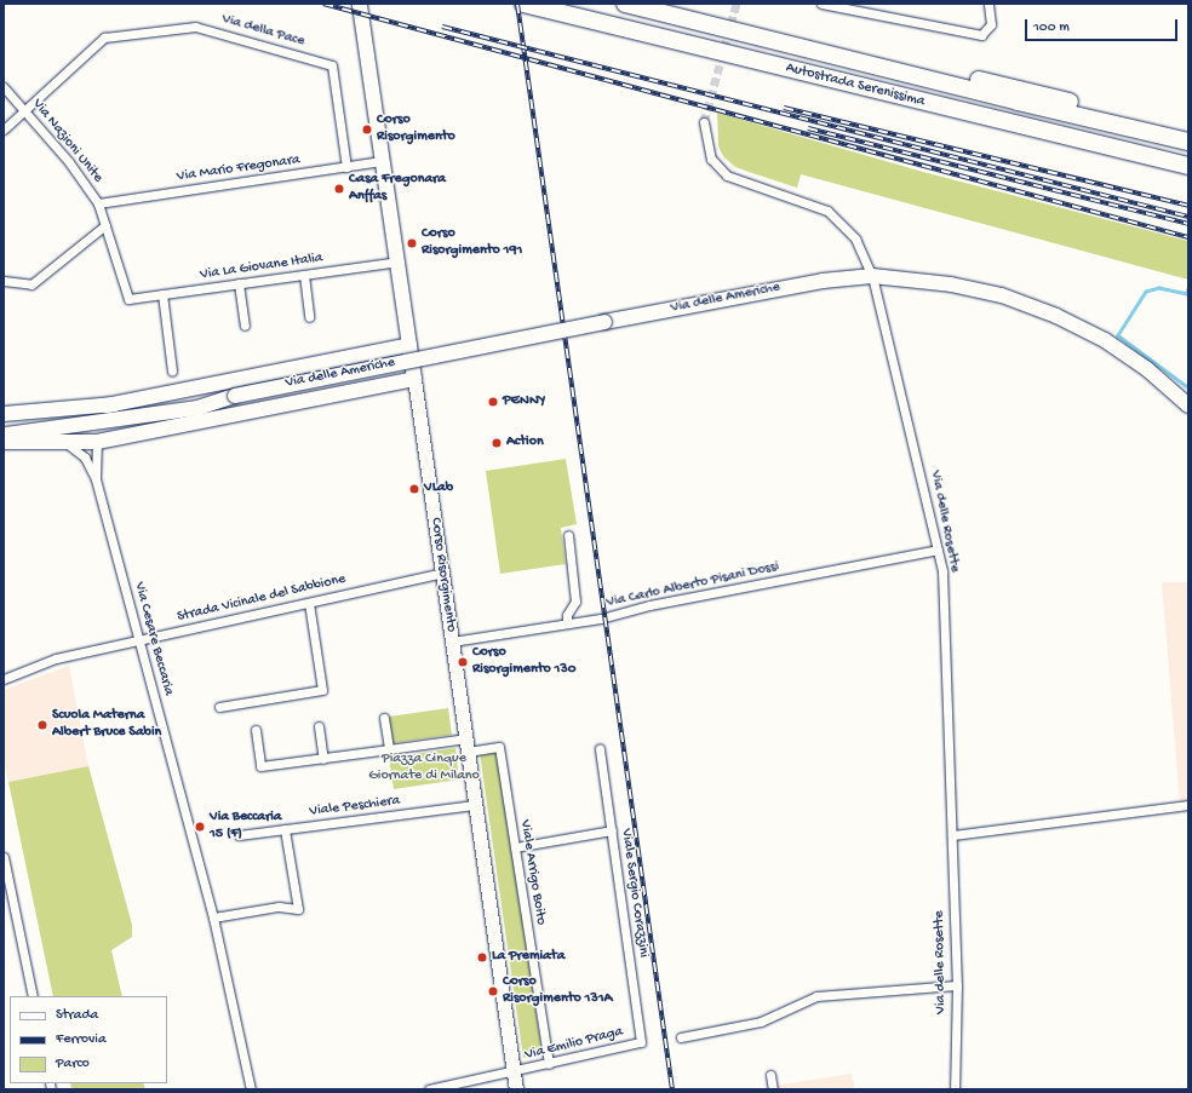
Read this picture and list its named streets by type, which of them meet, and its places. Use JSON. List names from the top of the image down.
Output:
{
  "streets": {
    "highway": ["Autostrada Serenissima"],
    "main road": ["Via delle Americhe", "Corso Risorgimento"],
    "street": [
      "Via della Pace",
      "Via Nazioni Unite",
      "Via Mario Fregonara",
      "Via La Giovane Italia",
      "Via delle Rosette",
      "Via Carlo Alberto Pisani Dossi",
      "Strada Vicinale del Sabbione",
      "Via Cesare Beccaria",
      "Viale Peschiera",
      "Viale Arrigo Boito",
      "Viale Sergio Corazzini",
      "Via Emilio Praga"
    ]
  },
  "crossings": [
    ["Via della Pace", "Via Nazioni Unite"],
    ["Via della Pace", "Via Mario Fregonara"],
    ["Via Nazioni Unite", "Via Mario Fregonara"],
    ["Via Nazioni Unite", "Via La Giovane Italia"],
    ["Via Mario Fregonara", "Corso Risorgimento"],
    ["Via La Giovane Italia", "Corso Risorgimento"],
    ["Via delle Americhe", "Via delle Rosette"],
    ["Via delle Rosette", "Via Carlo Alberto Pisani Dossi"],
    ["Corso Risorgimento", "Via Carlo Alberto Pisani Dossi"],
    ["Corso Risorgimento", "Strada Vicinale del Sabbione"],
    ["Corso Risorgimento", "Viale Peschiera"],
    ["Corso Risorgimento", "Viale Arrigo Boito"],
    ["Corso Risorgimento", "Via Emilio Praga"],
    ["Strada Vicinale del Sabbione", "Via Cesare Beccaria"],
    ["Viale Arrigo Boito", "Via Emilio Praga"],
    ["Viale Sergio Corazzini", "Via Emilio Praga"]
  ],
  "parks": ["Piazza Cinque Giornate di Milano"],
  "places": [
    "Corso Risorgimento",
    "Casa Fregonara Anffas",
    "Corso Risorgimento 191",
    "PENNY",
    "Action",
    "VLab",
    "Corso Risorgimento 130",
    "Scuola Materna Albert Bruce Sabin",
    "Via Beccaria 15 (F)",
    "La Premiata",
    "Corso Risorgimento 131A"
  ],
  "legend": ["Strada", "Ferrovia", "Parco"],
  "scale_bar": "100 m"
}
